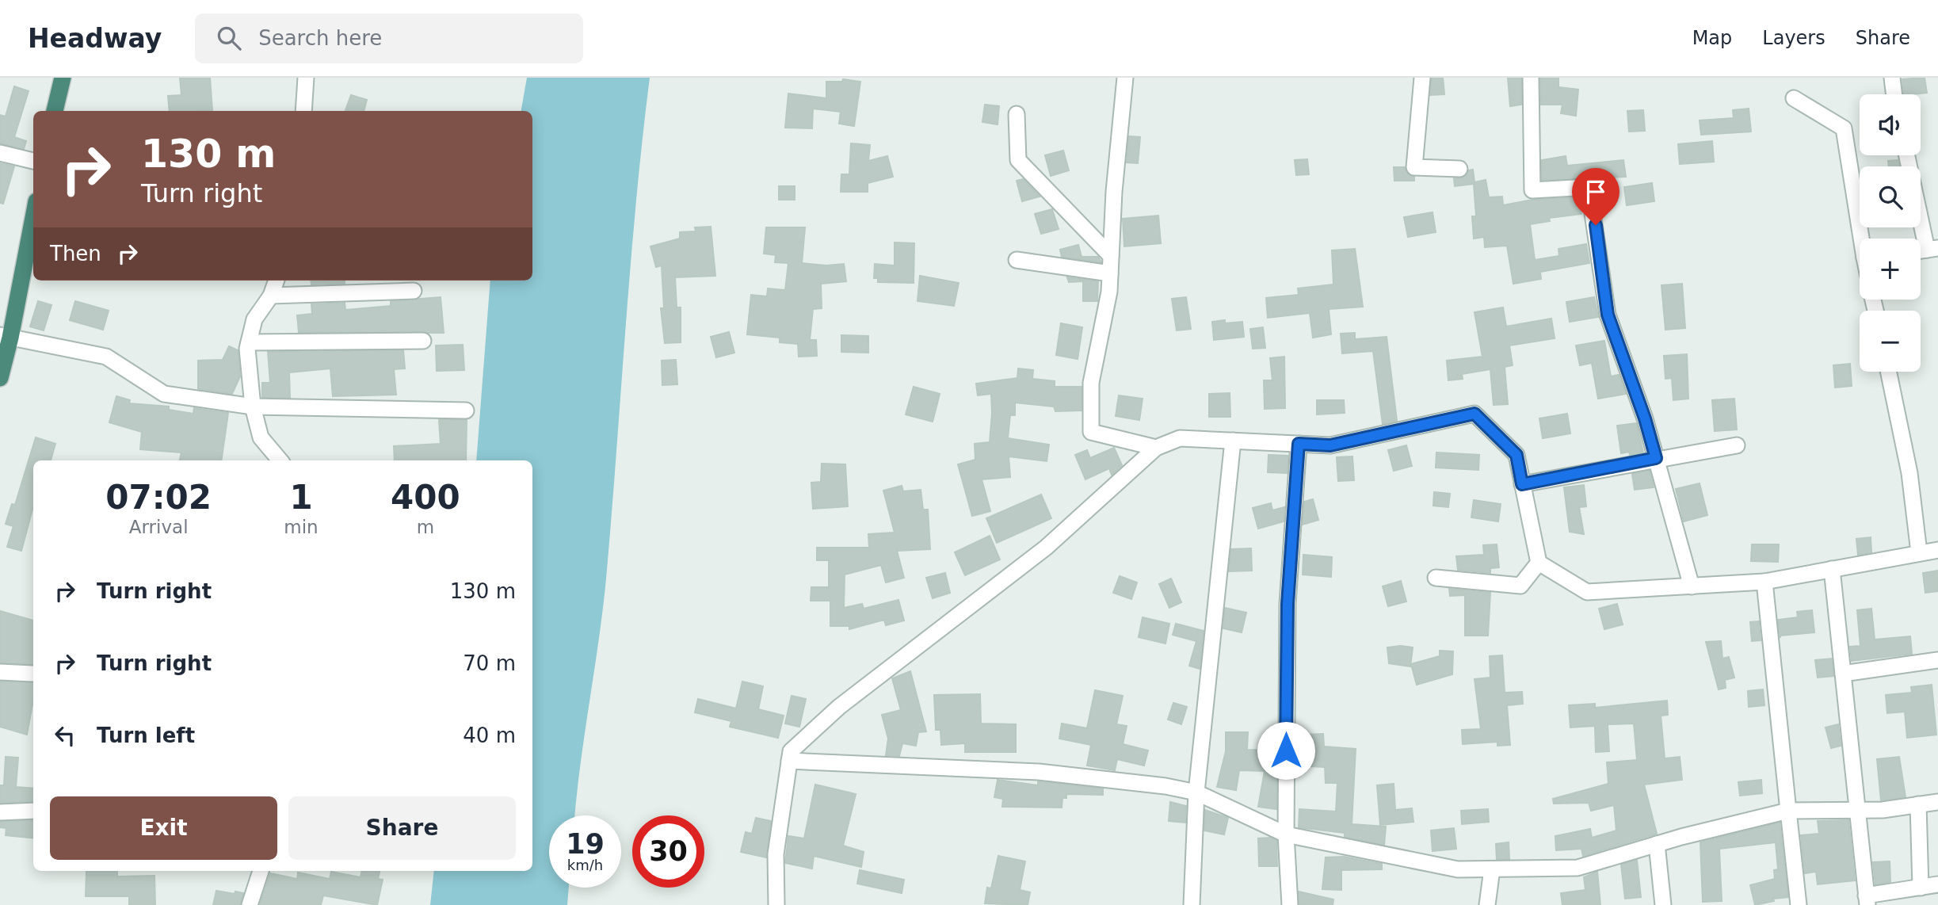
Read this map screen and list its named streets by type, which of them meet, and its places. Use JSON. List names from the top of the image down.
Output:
{
  "page": {
    "header": "Headway",
    "search": "Search here",
    "nav": ["Map", "Layers", "Share"],
    "map_buttons": ["+", "−"],
    "turn": ["130 m", "Turn right"],
    "then": "Then",
    "eta": [
      "07:02",
      "Arrival",
      "1",
      "min",
      "400",
      "m"
    ],
    "list": [
      {
        "name": "Turn right",
        "value": "130 m"
      },
      {
        "name": "Turn right",
        "value": "70 m"
      },
      {
        "name": "Turn left",
        "value": "40 m"
      }
    ],
    "buttons": ["Exit", "Share"],
    "speed": "19 km/h",
    "limit": "30"
  }
}
